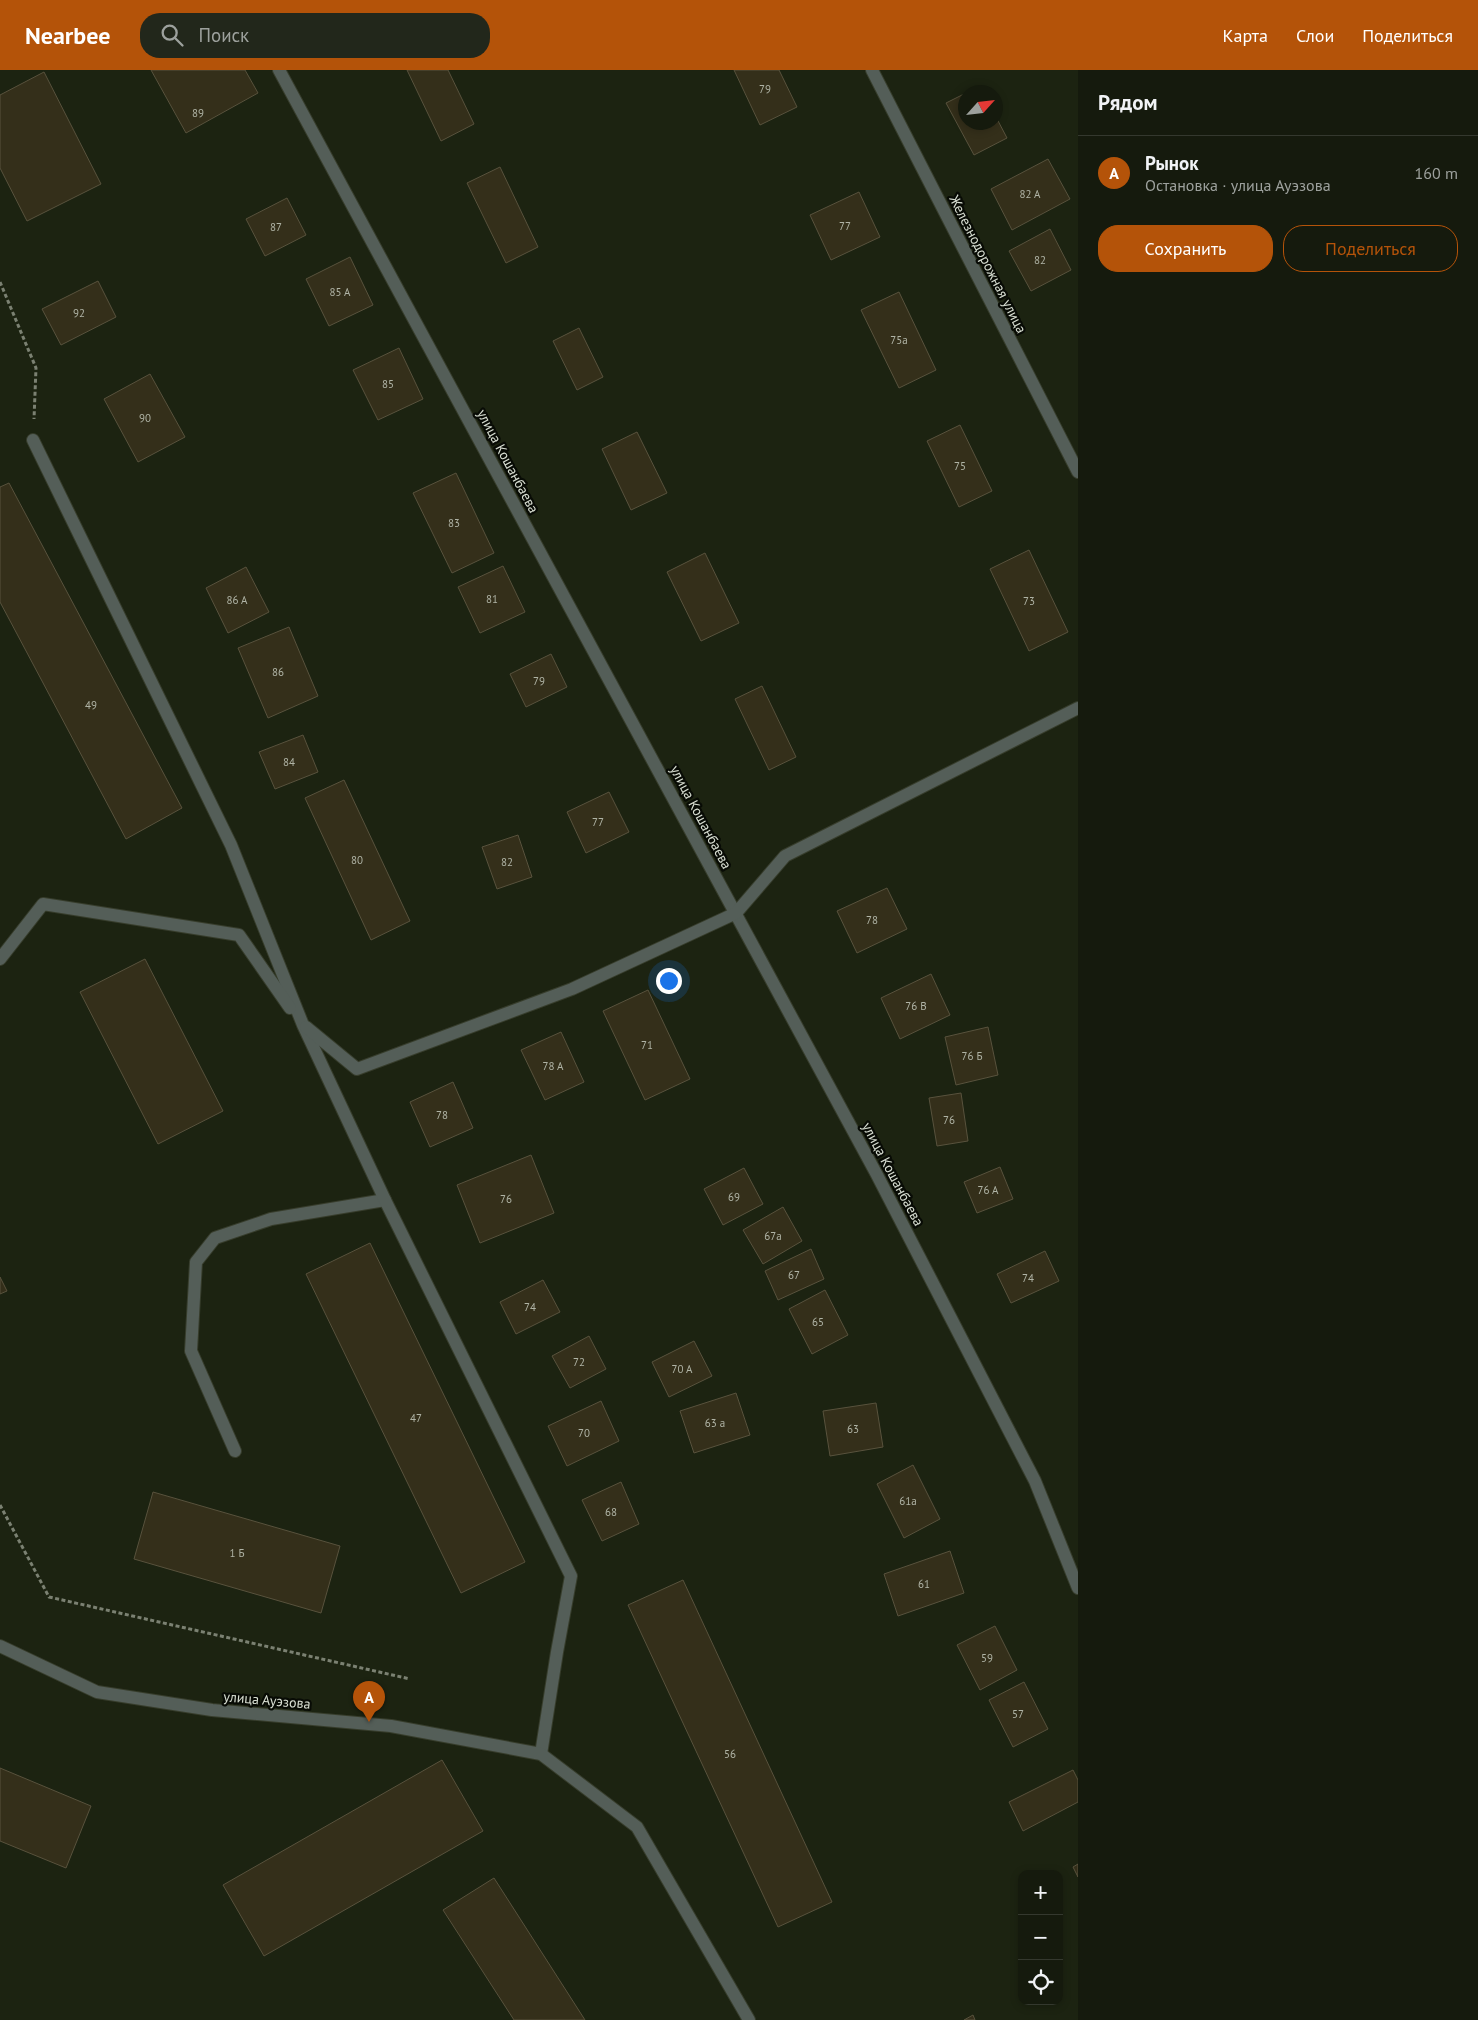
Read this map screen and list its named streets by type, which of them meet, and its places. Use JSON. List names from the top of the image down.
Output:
{
  "streets": {
    "street": ["Железнодорожная улица", "улица Кошанбаева", "улица Ауэзова"]
  },
  "house_numbers": [
    "79",
    "89",
    "82 А",
    "77",
    "87",
    "82",
    "85 А",
    "92",
    "75а",
    "85",
    "90",
    "75",
    "83",
    "81",
    "86 А",
    "73",
    "86",
    "79",
    "49",
    "84",
    "77",
    "80",
    "82",
    "78",
    "76 В",
    "71",
    "76 Б",
    "78 А",
    "78",
    "76",
    "76 А",
    "69",
    "76",
    "67а",
    "67",
    "74",
    "74",
    "65",
    "72",
    "70 А",
    "47",
    "63 а",
    "63",
    "70",
    "61а",
    "68",
    "1 Б",
    "61",
    "59",
    "57",
    "56"
  ],
  "north": "top right",
  "page": {
    "header": "Nearbee",
    "search": "Поиск",
    "nav": ["Карта", "Слои", "Поделиться"],
    "heading": "Рядом",
    "list": [
      {
        "mark": "A",
        "name": "Рынок",
        "note": "Остановка · улица Ауэзова",
        "value": "160 m"
      }
    ],
    "buttons": ["Сохранить", "Поделиться"],
    "pins": "A",
    "map_buttons": ["+", "−"]
  }
}
